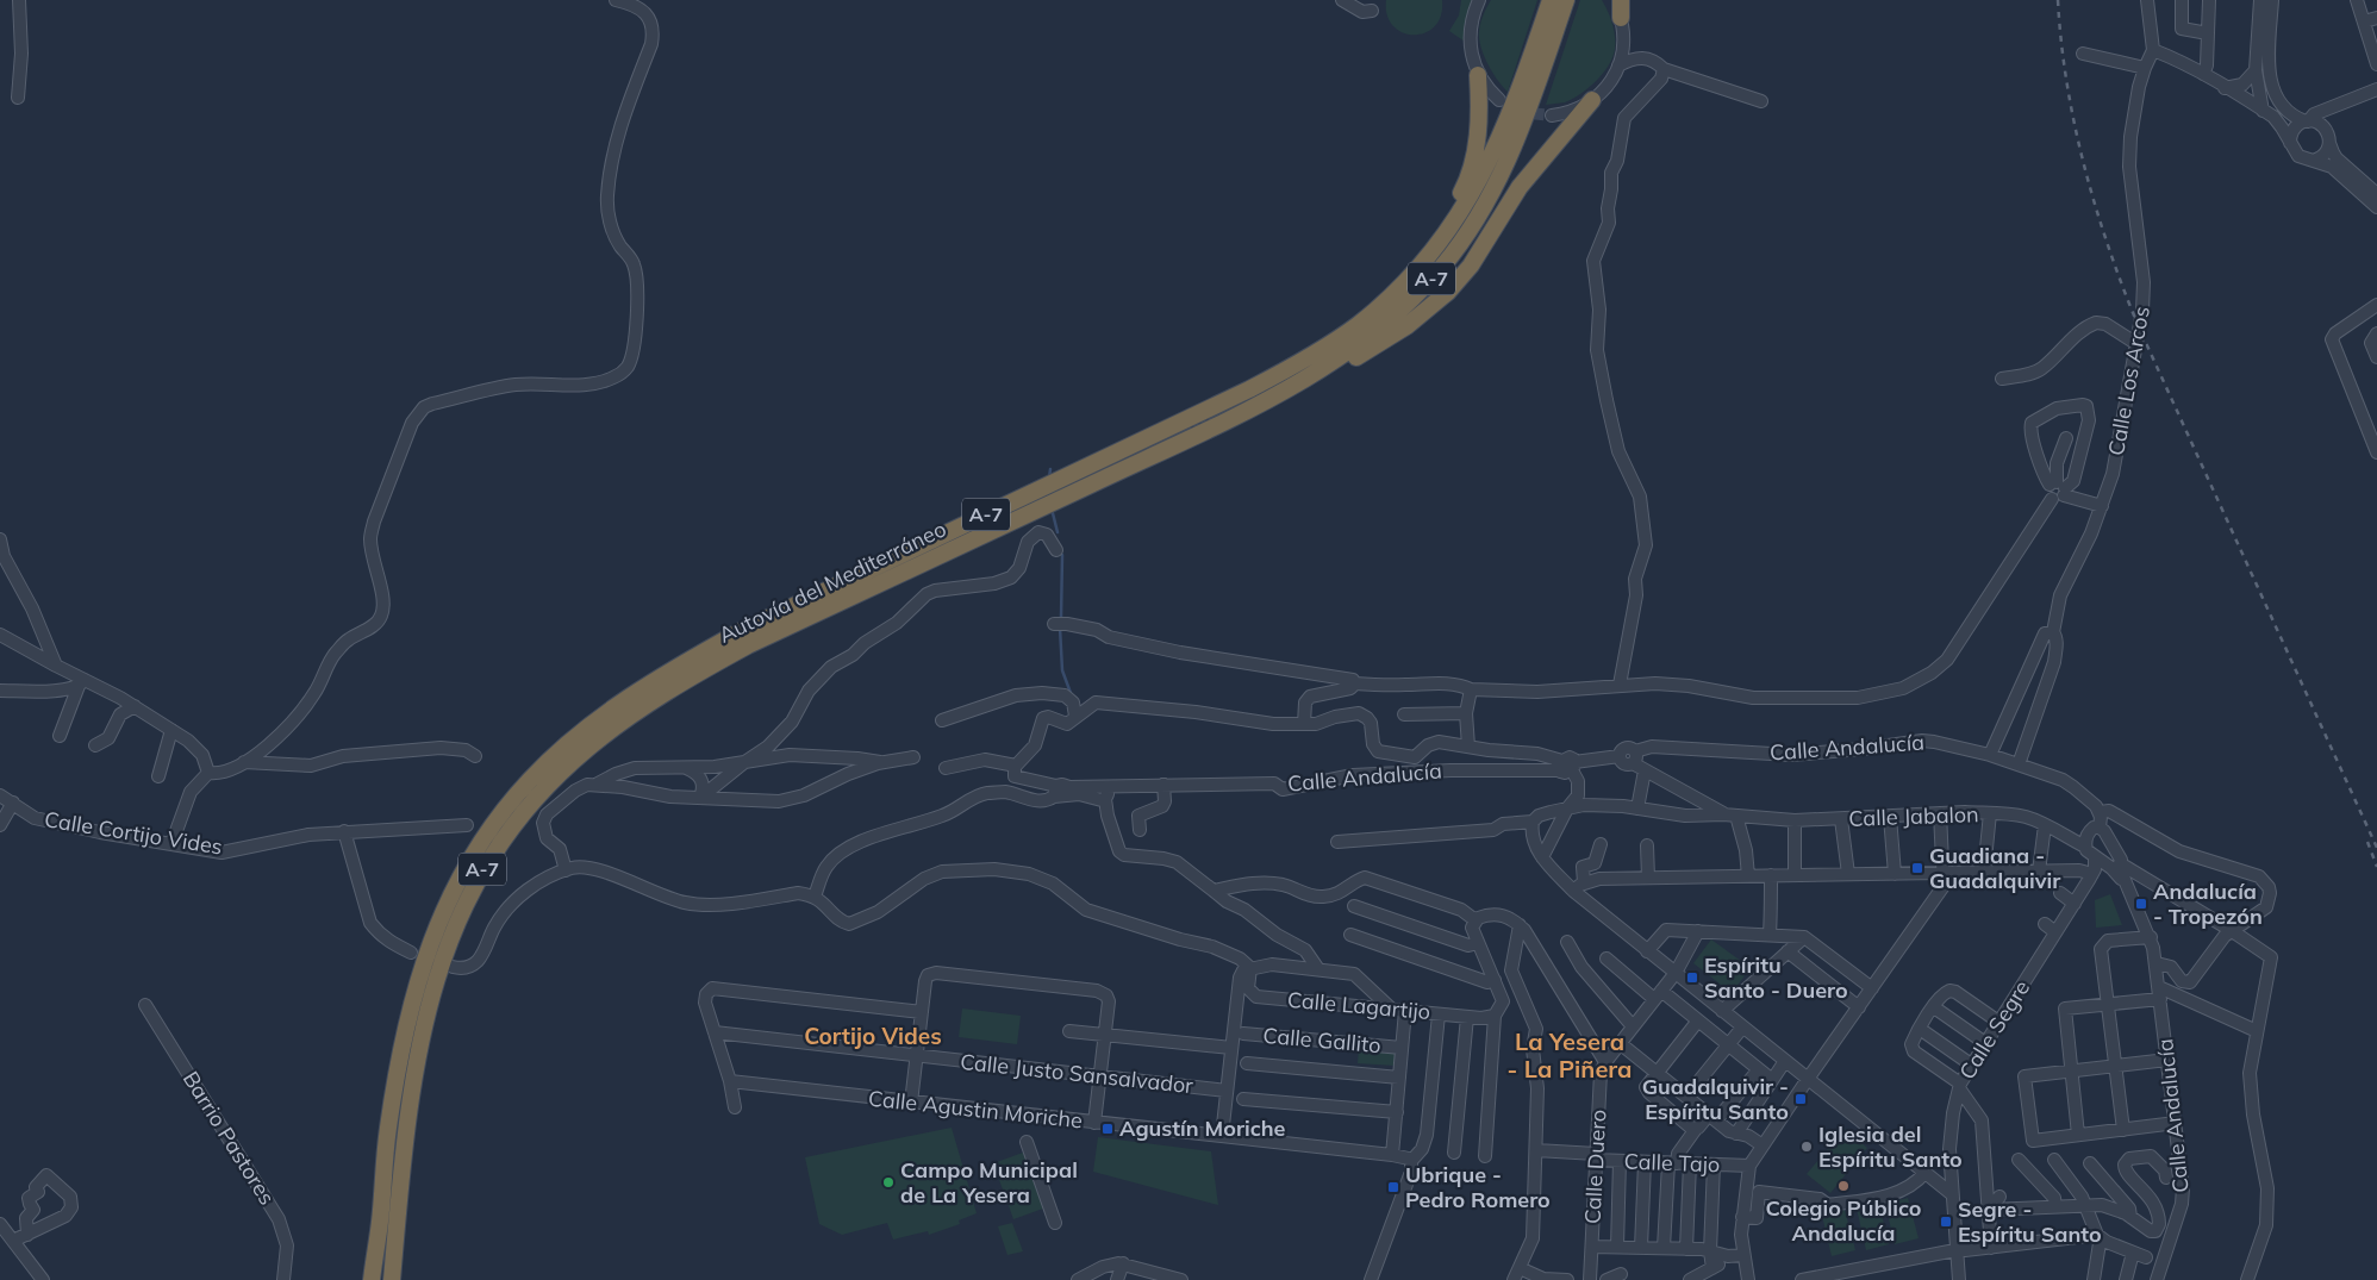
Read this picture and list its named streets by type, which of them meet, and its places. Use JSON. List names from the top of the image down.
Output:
{
  "streets": {
    "highway": ["A-7", "Autovía del Mediterráneo"],
    "street": [
      "Calle Los Arcos",
      "Calle Andalucía",
      "Calle Jabalon",
      "Calle Cortijo Vides",
      "Calle Lagartijo",
      "Calle Segre",
      "Calle Gallito",
      "Calle Justo Sansalvador",
      "Calle Agustin Moriche",
      "Barrio Pastores",
      "Calle Tajo",
      "Calle Duero"
    ]
  },
  "crossings": [
    ["Calle Los Arcos", "Calle Andalucía"],
    ["Calle Andalucía", "Calle Segre"],
    ["Calle Tajo", "Calle Duero"]
  ],
  "districts": ["Cortijo Vides", "La Yesera - La Piñera"],
  "places": {
    "transit": [
      "Guadiana - Guadalquivir",
      "Andalucía - Tropezón",
      "Espíritu Santo - Duero",
      "Guadalquivir - Espíritu Santo",
      "Agustín Moriche",
      "Ubrique - Pedro Romero",
      "Segre - Espíritu Santo"
    ],
    "other": ["Iglesia del Espíritu Santo", "Campo Municipal de La Yesera", "Colegio Público Andalucía"]
  }
}
